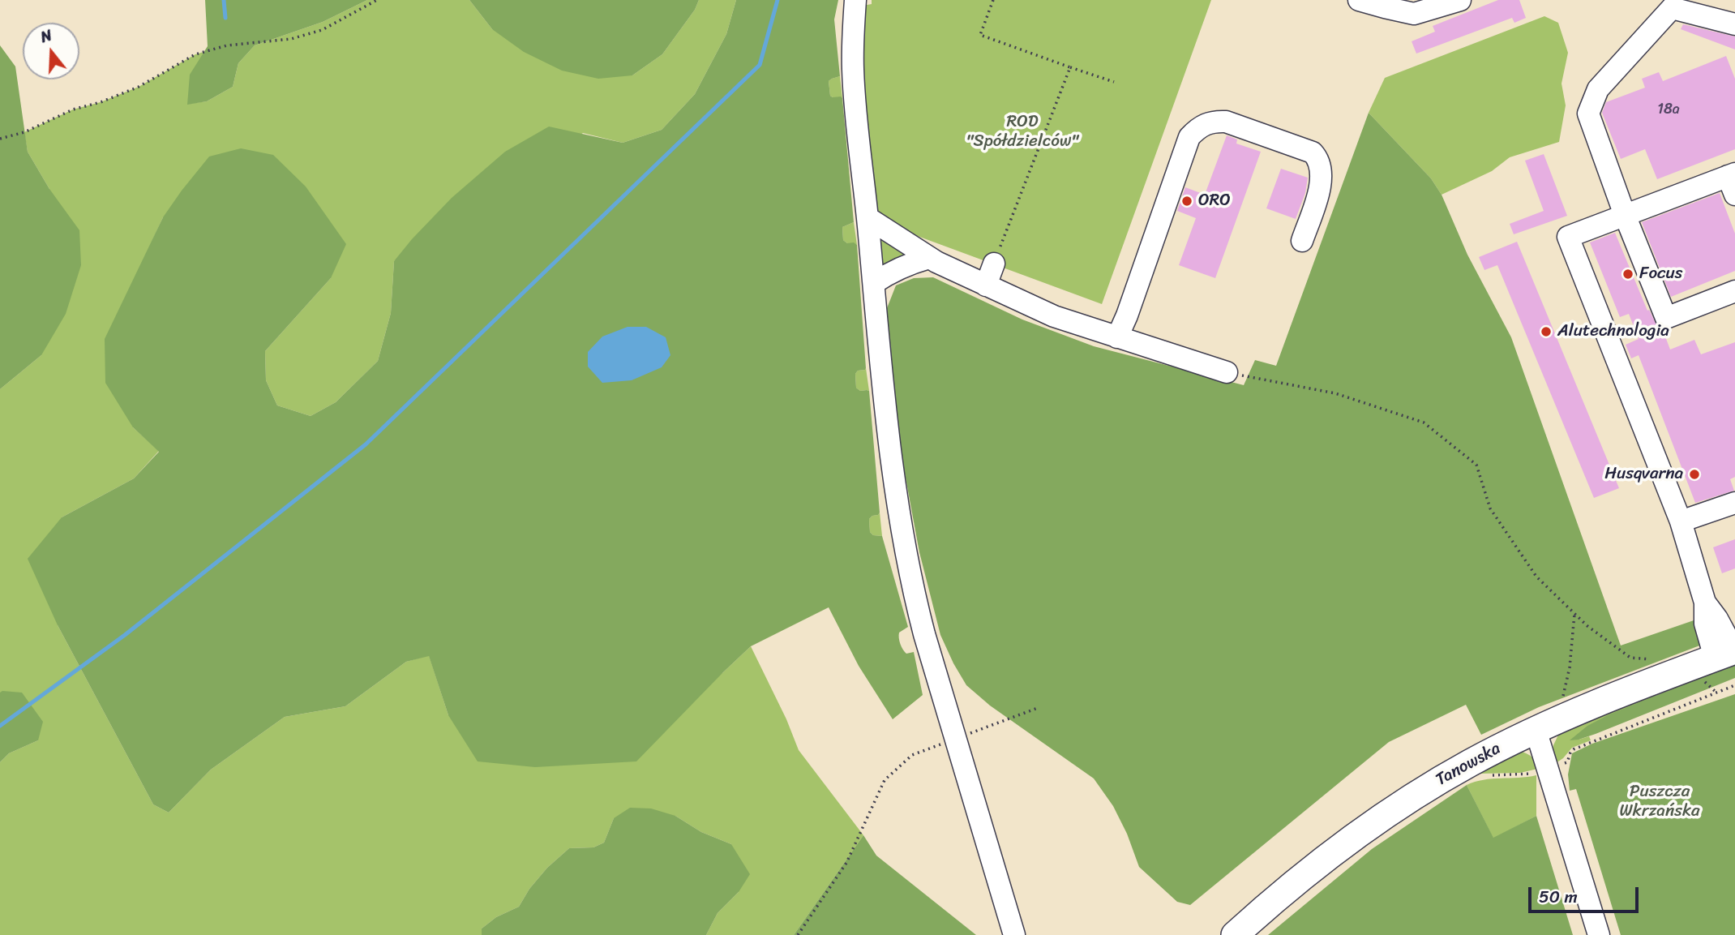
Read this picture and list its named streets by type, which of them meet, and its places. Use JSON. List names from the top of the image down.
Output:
{
  "streets": {
    "main road": ["Tanowska"]
  },
  "parks": ["ROD \"Spółdzielców\"", "Puszcza Wkrzańska"],
  "places": [
    "ORO",
    "Focus",
    "Alutechnologia",
    "Husqvarna"
  ],
  "house_numbers": ["18a"],
  "scale_bar": "50 m",
  "north": "top"
}
